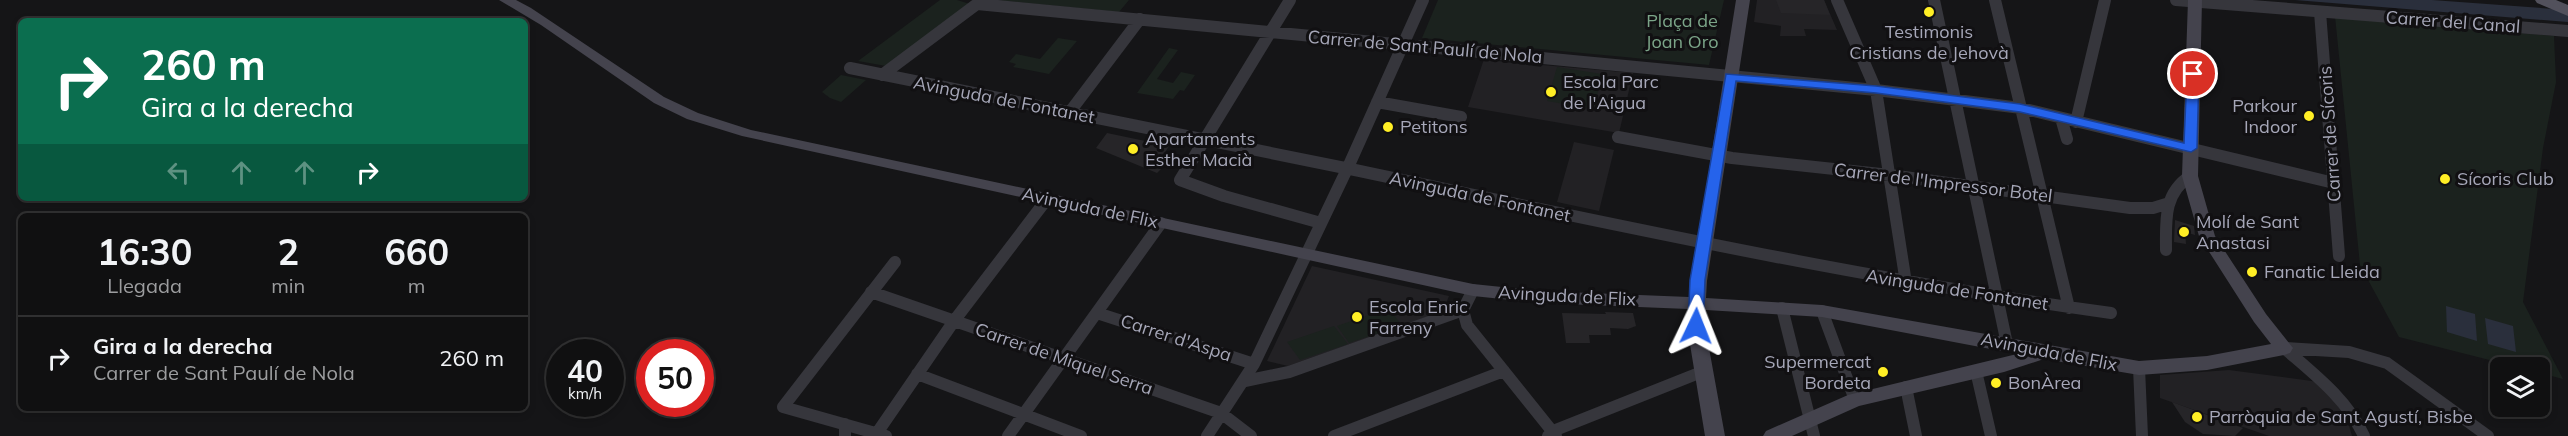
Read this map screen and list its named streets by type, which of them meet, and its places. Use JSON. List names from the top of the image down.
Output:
{
  "streets": {
    "main road": ["Avinguda de Flix"],
    "street": [
      "Carrer del Canal",
      "Carrer de Sant Paulí de Nola",
      "Avinguda de Fontanet",
      "Carrer de Sícoris",
      "Carrer de l'Impressor Botel",
      "Carrer d'Aspa",
      "Carrer de Miquel Serra"
    ]
  },
  "crossings": [
    ["Carrer del Canal", "Carrer de Sícoris"],
    ["Carrer de Sant Paulí de Nola", "Avinguda de Fontanet"],
    ["Carrer de Sant Paulí de Nola", "Carrer de Sícoris"]
  ],
  "parks": ["Plaça de Joan Oro"],
  "places": [
    "Testimonis Cristians de Jehovà",
    "Escola Parc de l'Aigua",
    "Parkour Indoor",
    "Petitons",
    "Apartaments Esther Macià",
    "Sícoris Club",
    "Molí de Sant Anastasi",
    "Fanatic Lleida",
    "Escola Enric Farreny",
    "Supermercat Bordeta",
    "BonÀrea",
    "Parròquia de Sant Agustí, Bisbe"
  ],
  "page": {
    "turn": ["260 m", "Gira a la derecha"],
    "eta": [
      "16:30",
      "Llegada",
      "2",
      "min",
      "660",
      "m"
    ],
    "list": [
      {
        "name": "Gira a la derecha",
        "note": "Carrer de Sant Paulí de Nola",
        "value": "260 m"
      }
    ],
    "speed": "40 km/h",
    "limit": "50"
  }
}
